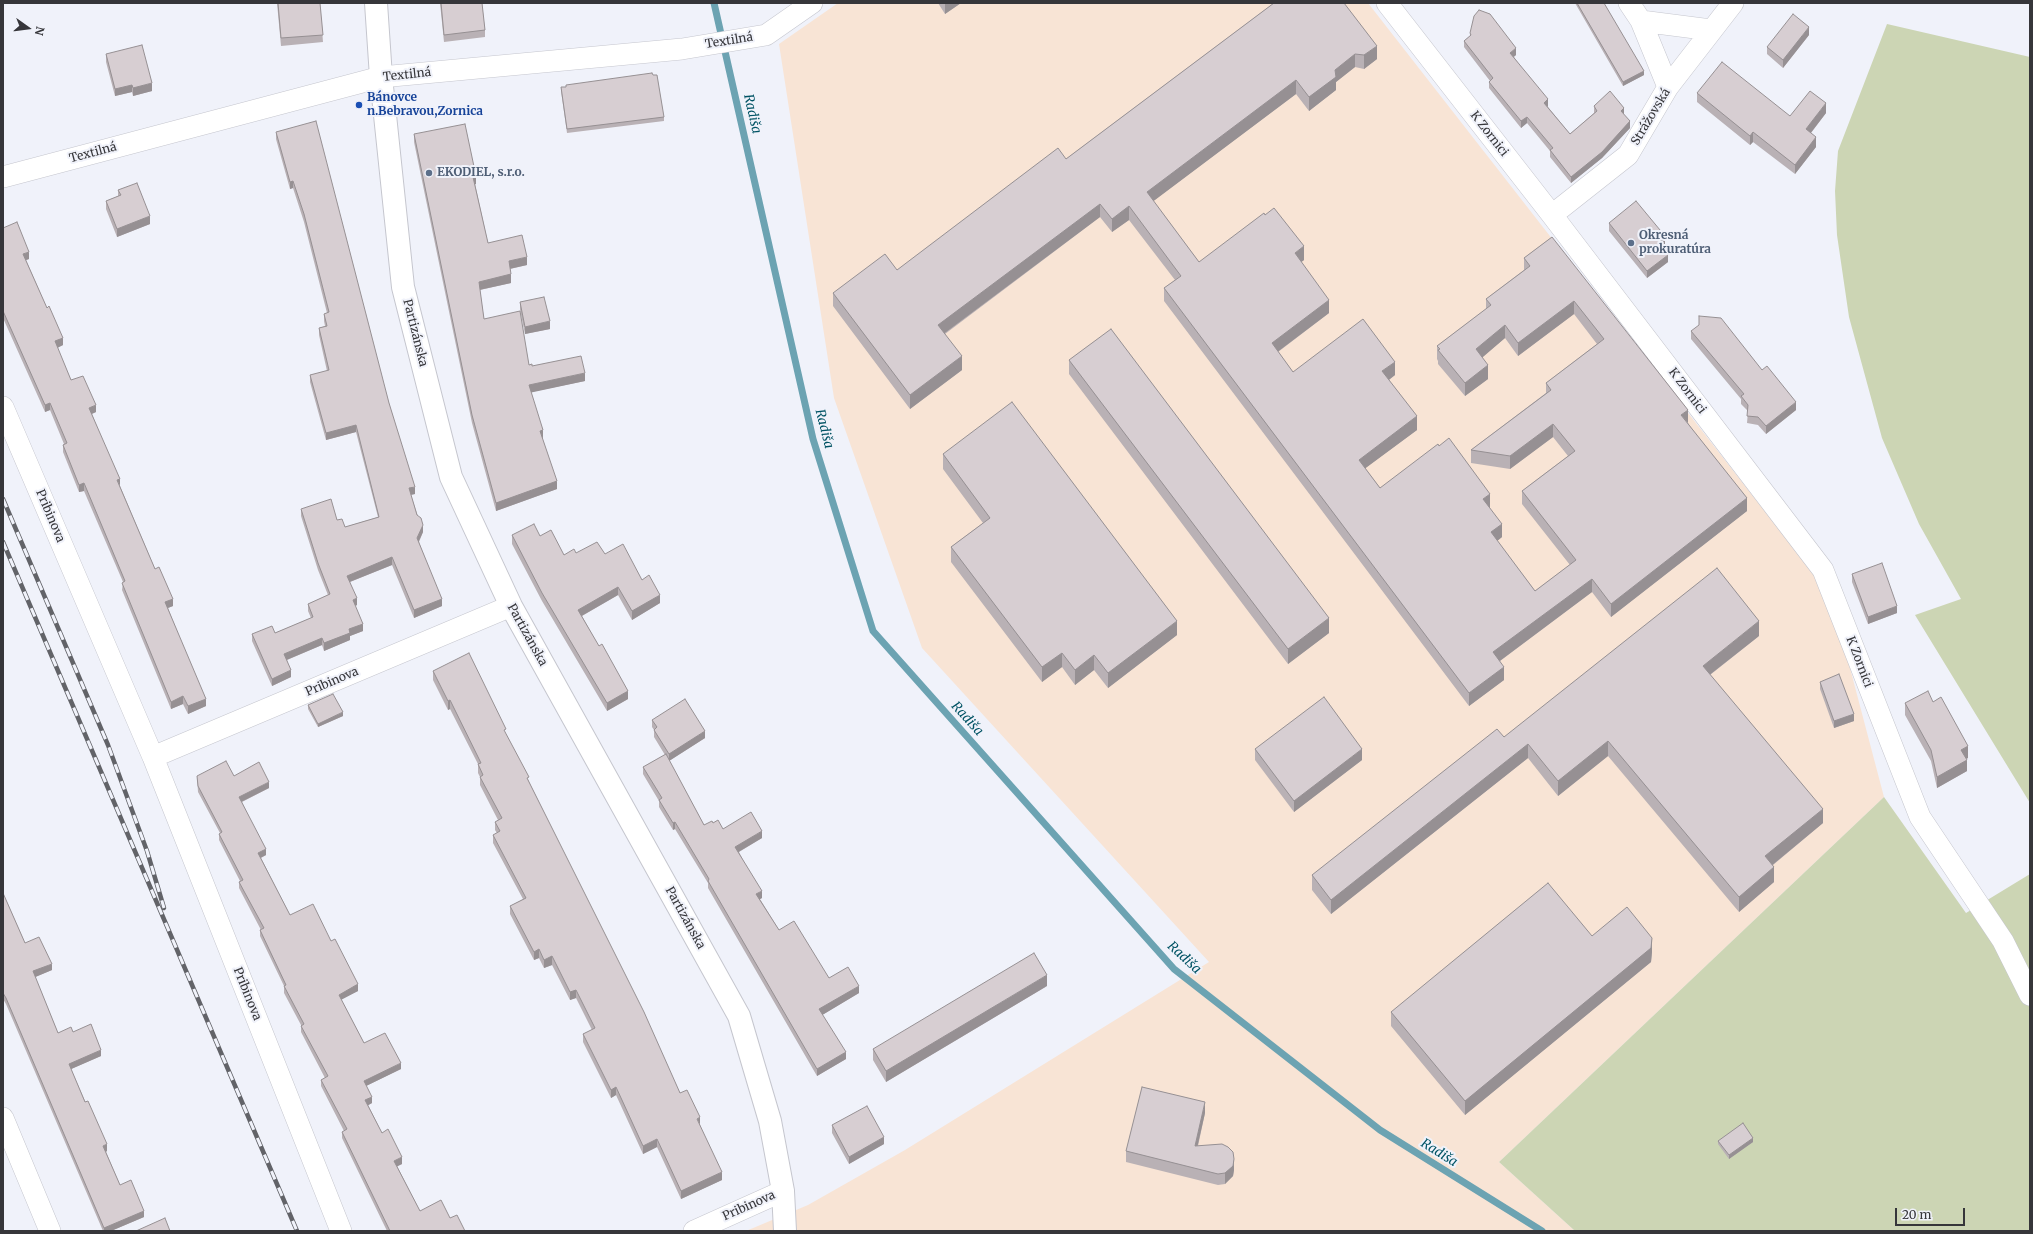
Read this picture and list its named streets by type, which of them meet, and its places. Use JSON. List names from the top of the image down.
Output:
{
  "streets": {
    "street": [
      "Textilná",
      "Strážovská",
      "K Zornici",
      "Partizánska",
      "Pribinova"
    ]
  },
  "crossings": [
    ["Textilná", "Partizánska"],
    ["Strážovská", "K Zornici"],
    ["Partizánska", "Pribinova"]
  ],
  "water": ["Radiša"],
  "places": ["Bánovce n.Bebravou,Zornica", "EKODIEL, s.r.o.", "Okresná prokuratúra"],
  "scale_bar": "20 m",
  "north": "right"
}
